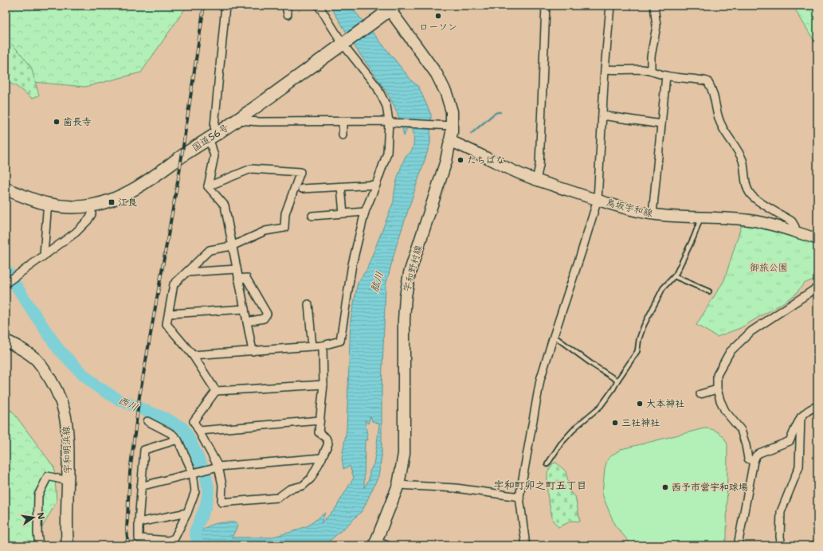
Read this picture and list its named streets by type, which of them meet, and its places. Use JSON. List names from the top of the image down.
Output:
{
  "streets": {
    "highway": ["国道56号"],
    "main road": ["鳥坂宇和線", "宇和野村線", "宇和明浜線"]
  },
  "crossings": [
    ["国道56号", "宇和野村線"],
    ["鳥坂宇和線", "宇和野村線"]
  ],
  "districts": ["宇和町卯之町五丁目"],
  "water": ["肱川", "西川"],
  "parks": ["御旅公園"],
  "places": {
    "other": [
      "ローソン",
      "歯長寺",
      "たちばな",
      "大本神社",
      "三社神社",
      "西予市営宇和球場"
    ],
    "transit": ["江良"]
  },
  "north": "right"
}
